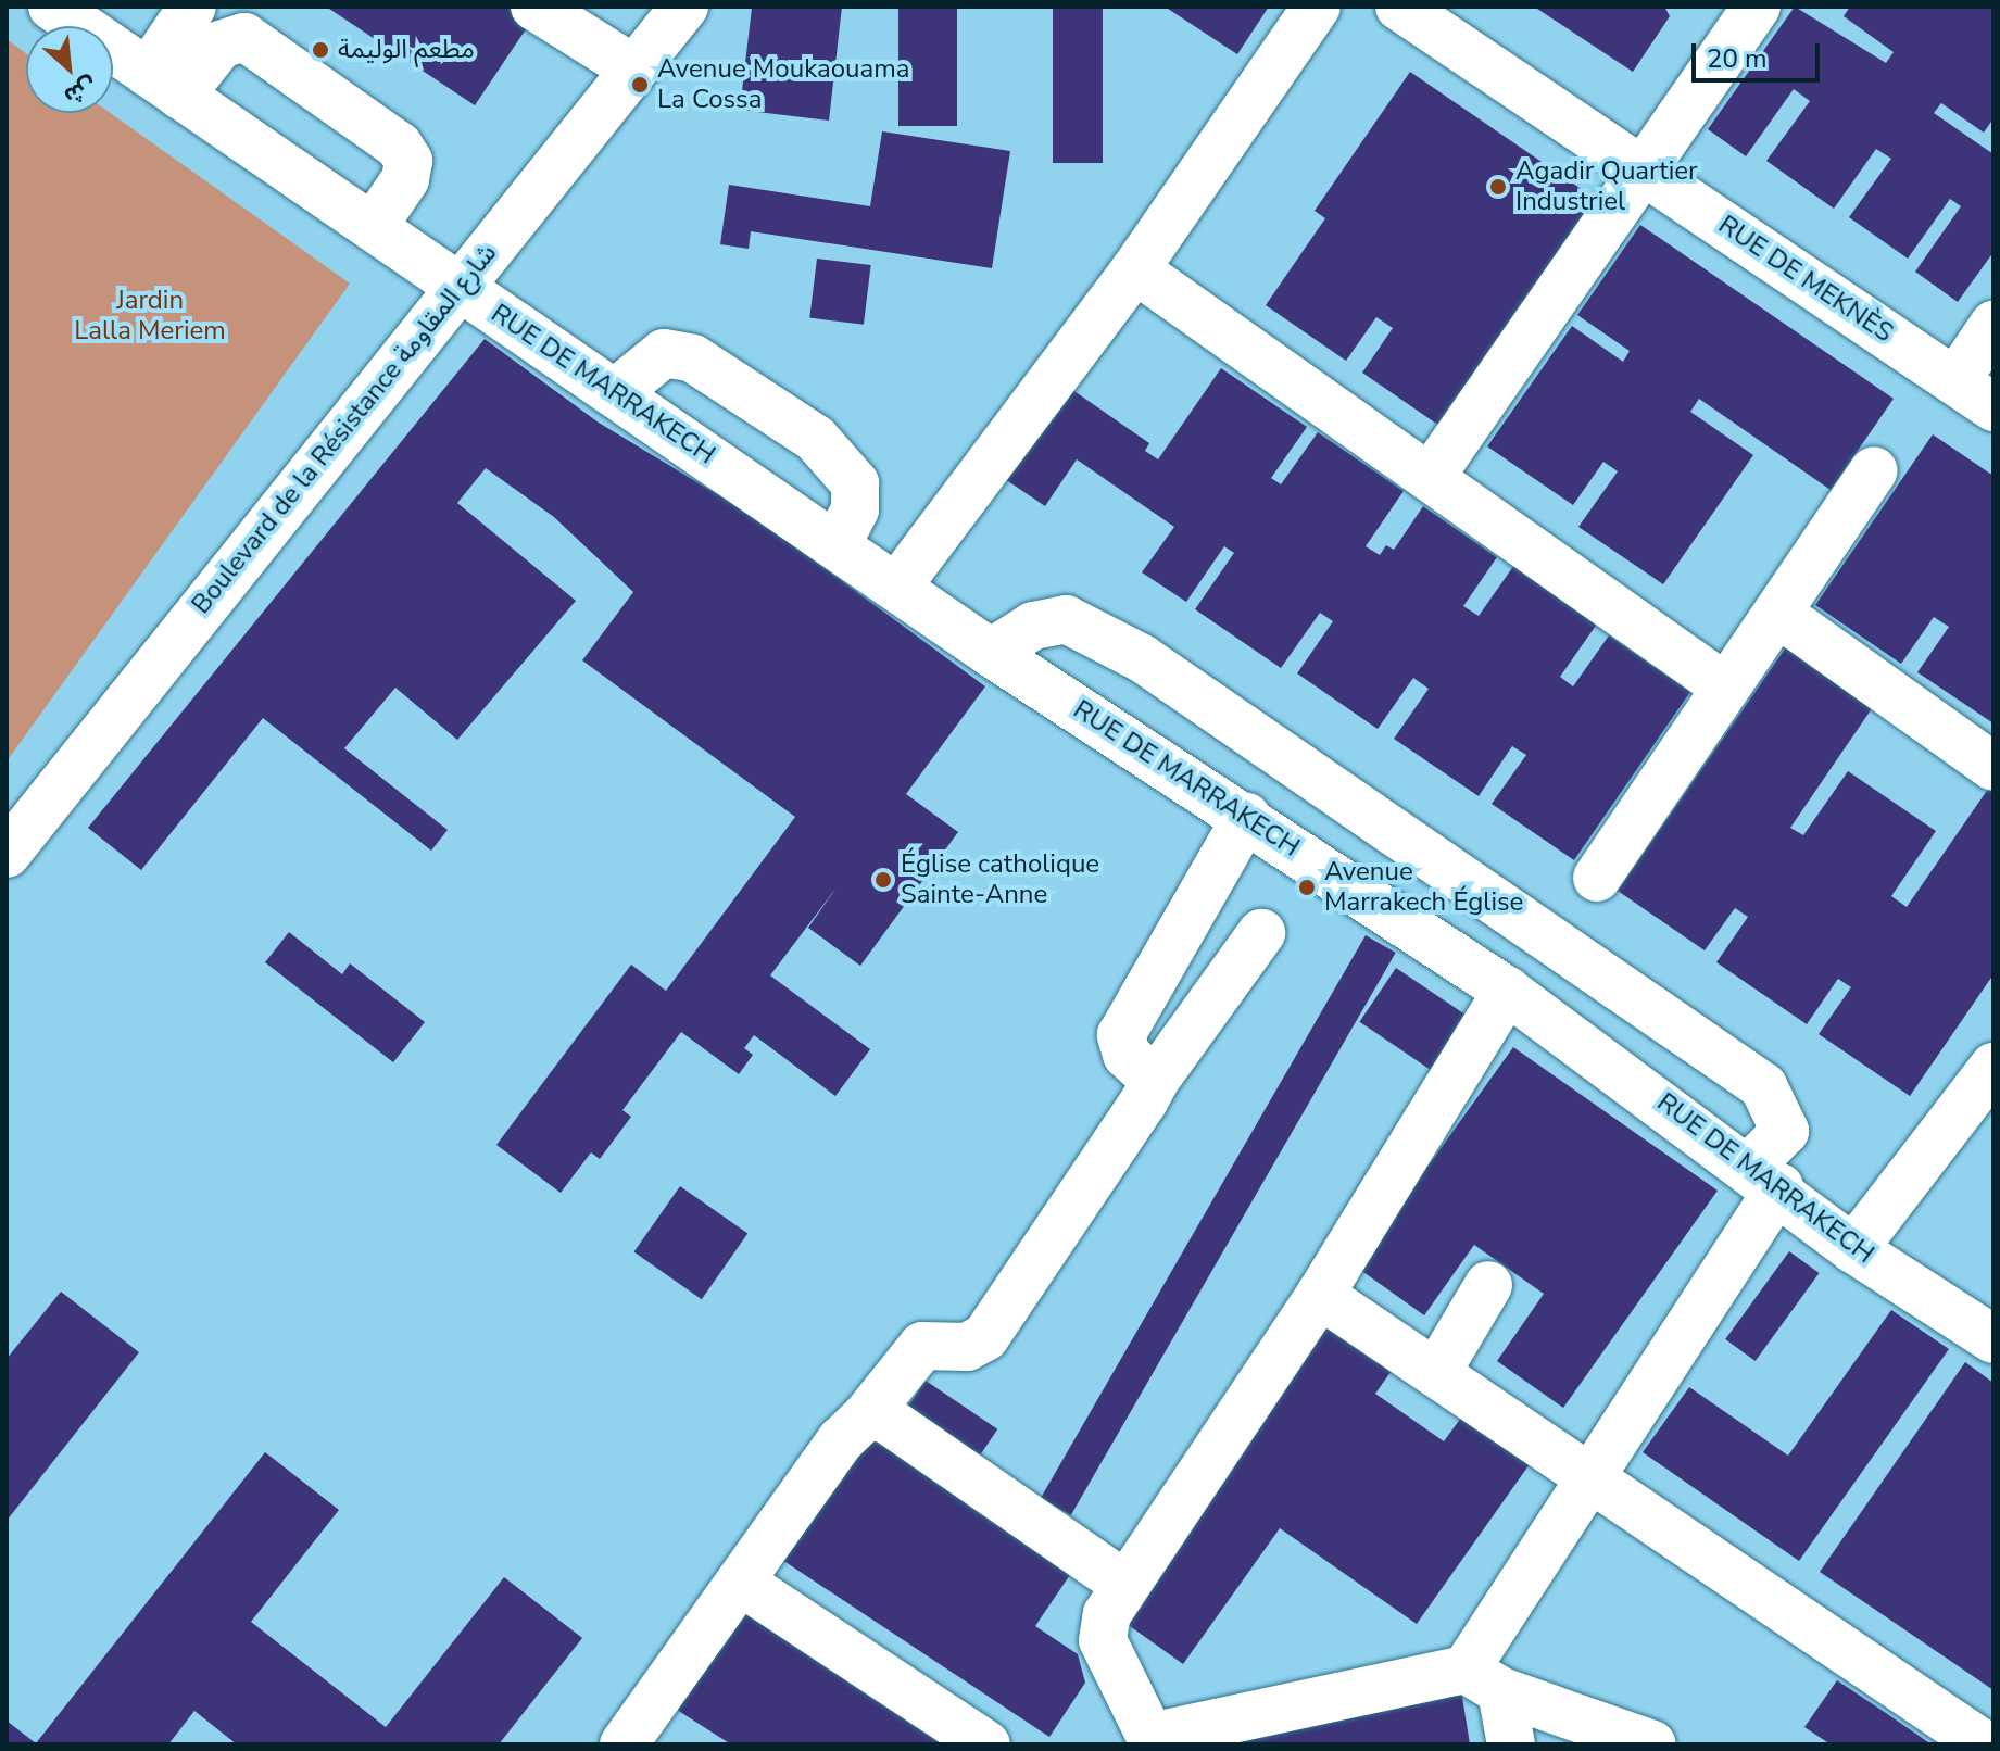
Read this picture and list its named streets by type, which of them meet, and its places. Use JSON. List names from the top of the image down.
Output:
{
  "streets": {
    "street": ["RUE DE MEKNÈS", "RUE DE MARRAKECH", "Boulevard de la Résistance شارع المقاومة"]
  },
  "crossings": [
    ["RUE DE MARRAKECH", "Boulevard de la Résistance شارع المقاومة"]
  ],
  "parks": ["Jardin Lalla Meriem"],
  "places": [
    "مطعم الوليمة",
    "Avenue Moukaouama La Cossa",
    "Agadir Quartier Industriel",
    "Église catholique Sainte-Anne",
    "Avenue Marrakech Église"
  ],
  "scale_bar": "20 m",
  "north": "bottom right"
}
